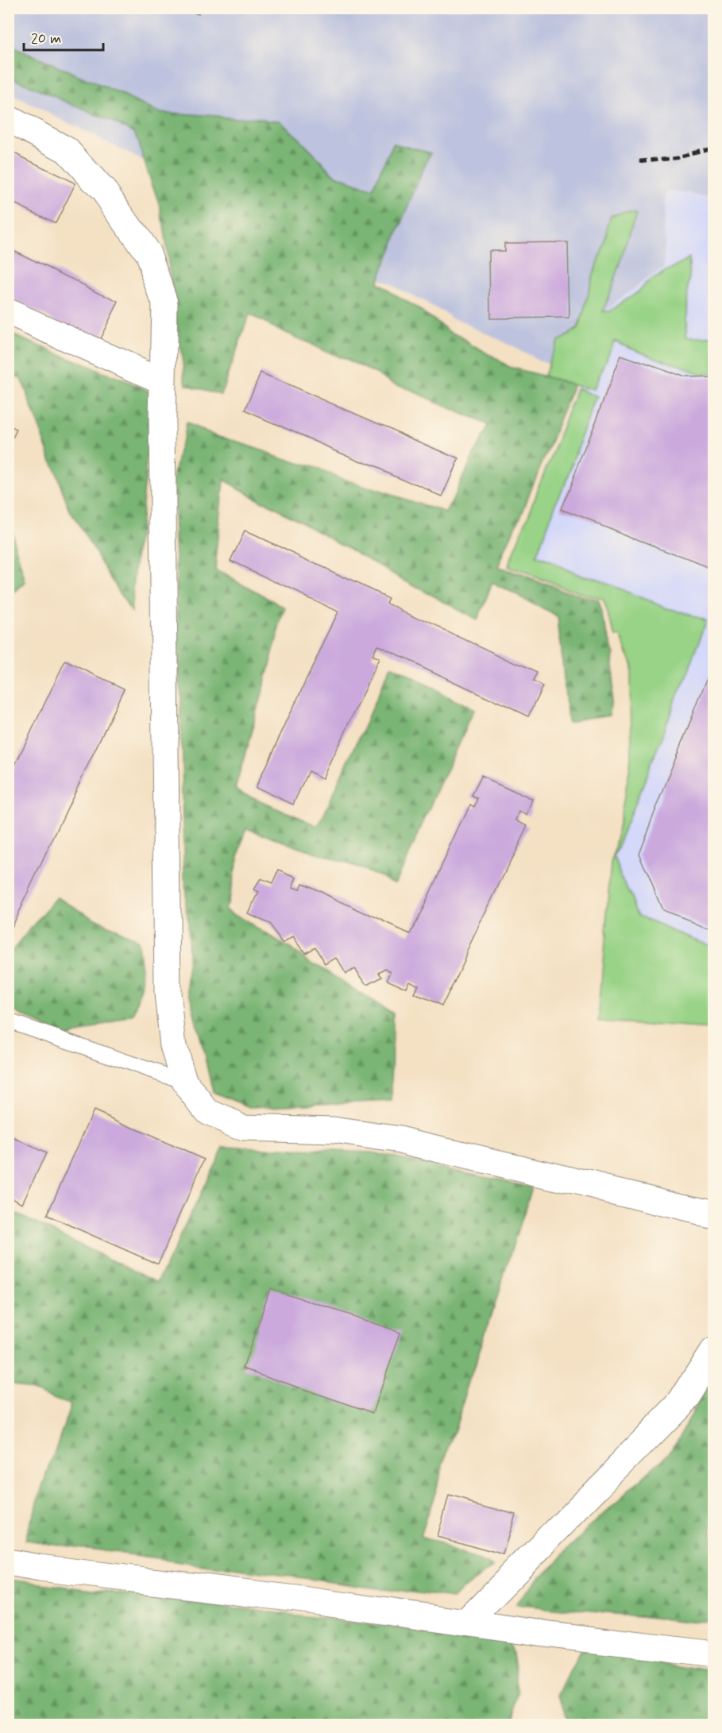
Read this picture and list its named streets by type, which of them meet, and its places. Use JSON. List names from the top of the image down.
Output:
{
  "scale_bar": "20 m"
}
